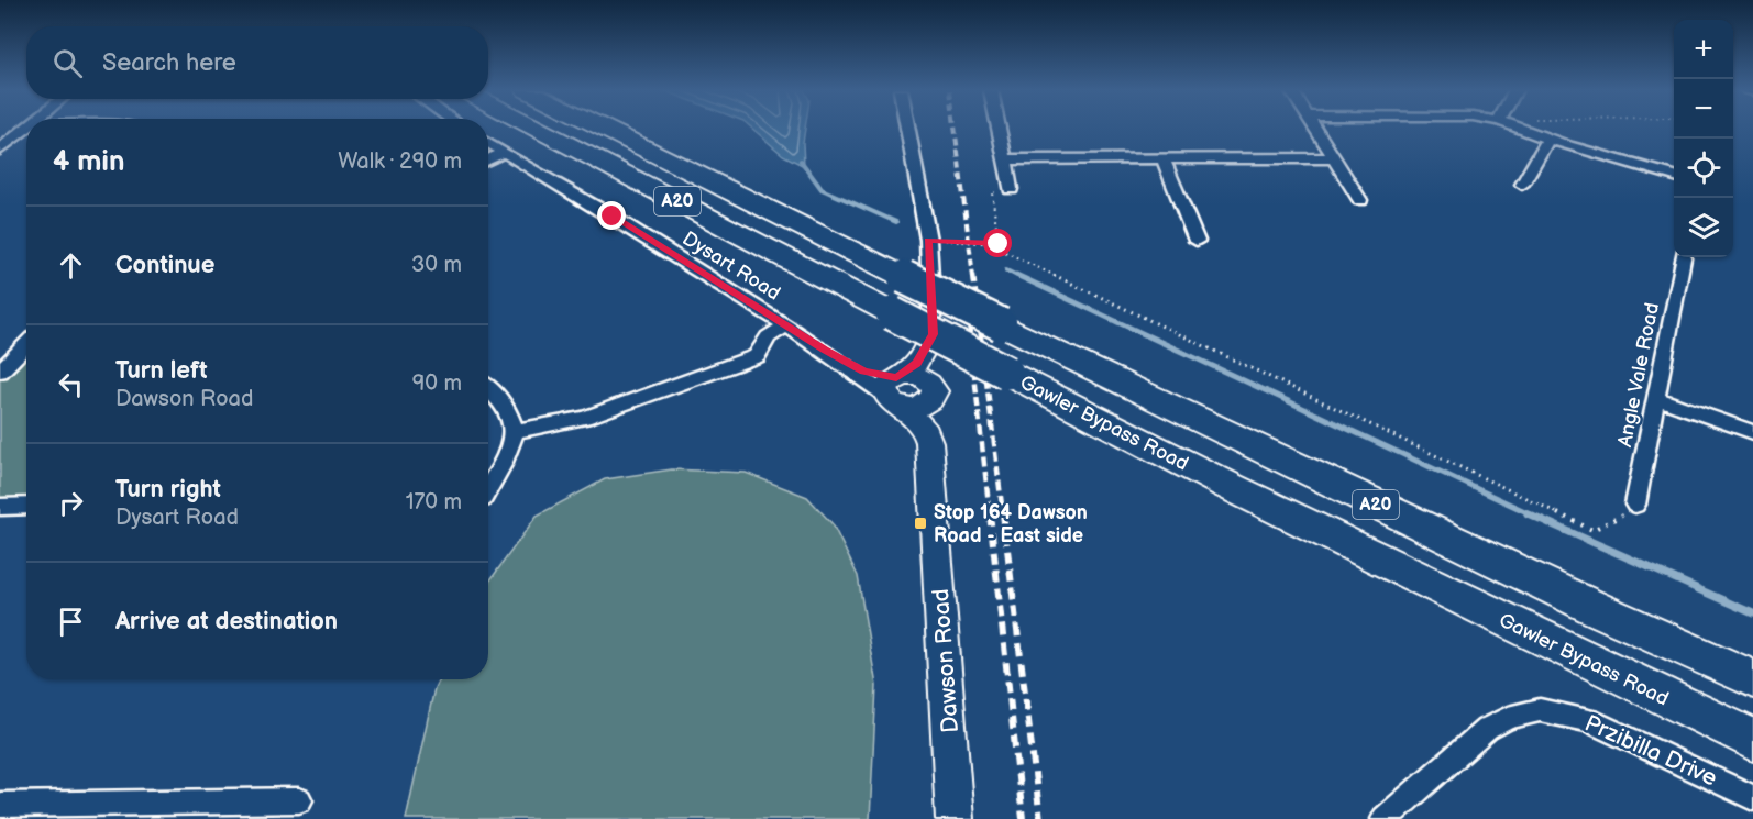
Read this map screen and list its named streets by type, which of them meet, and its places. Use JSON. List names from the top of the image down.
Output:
{
  "streets": {
    "highway": ["A20", "Gawler Bypass Road"],
    "street": [
      "Dysart Road",
      "Angle Vale Road",
      "Dawson Road",
      "Przibilla Drive"
    ]
  },
  "crossings": [
    ["Dysart Road", "Dawson Road"]
  ],
  "places": {
    "transit": ["Stop 164 Dawson Road - East side"]
  },
  "page": {
    "map_buttons": ["+", "−"],
    "search": "Search here",
    "heading": ["4 min", "Walk · 290 m"],
    "list": [
      ["Continue", "30 m"],
      ["Turn left", "Dawson Road", "90 m"],
      ["Turn right", "Dysart Road", "170 m"],
      "Arrive at destination"
    ]
  }
}
